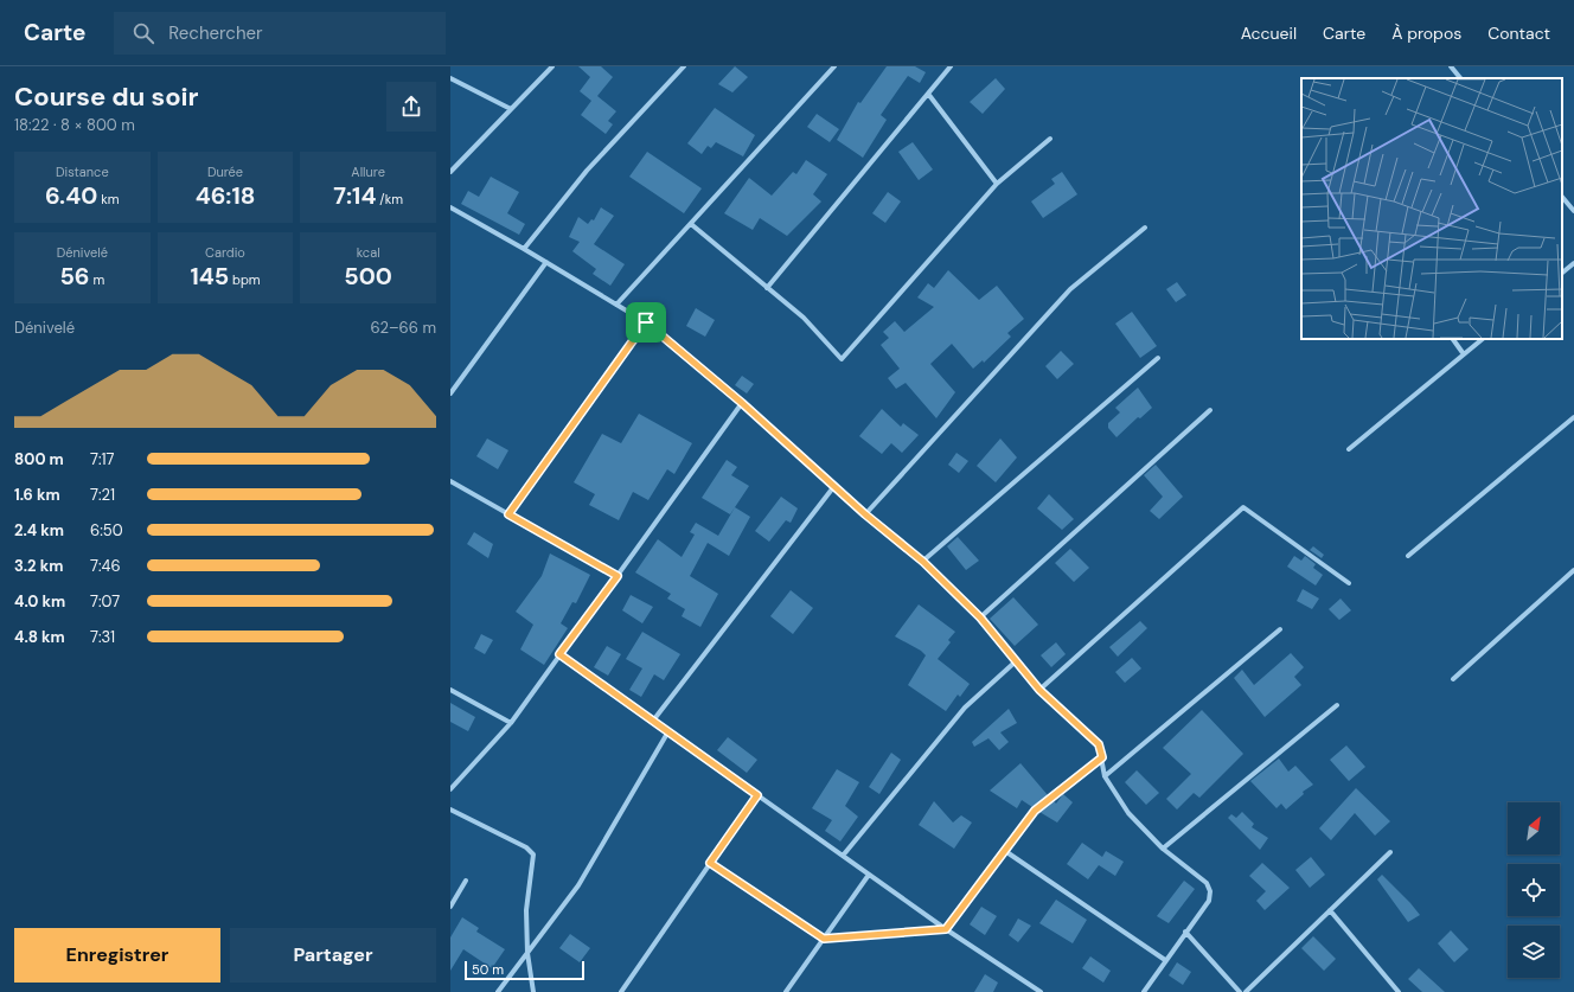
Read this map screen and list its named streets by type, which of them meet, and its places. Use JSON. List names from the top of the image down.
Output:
{
  "scale_bar": "50 m",
  "north": "top right",
  "page": {
    "header": "Carte",
    "search": "Rechercher",
    "nav": [
      "Accueil",
      "Carte",
      "À propos",
      "Contact"
    ],
    "heading": ["Course du soir", "18:22 · 8 × 800 m"],
    "stats": [
      ["Distance", "6.40 km"],
      ["Durée", "46:18"],
      ["Allure", "7:14 /km"],
      ["Dénivelé", "56 m"],
      ["Cardio", "145 bpm"],
      ["kcal", "500"]
    ],
    "chart": ["Dénivelé", "62–66 m"],
    "list": [
      {
        "name": "800 m",
        "note": "7:17"
      },
      {
        "name": "1.6 km",
        "note": "7:21"
      },
      {
        "name": "2.4 km",
        "note": "6:50"
      },
      {
        "name": "3.2 km",
        "note": "7:46"
      },
      {
        "name": "4.0 km",
        "note": "7:07"
      },
      {
        "name": "4.8 km",
        "note": "7:31"
      }
    ],
    "buttons": ["Enregistrer", "Partager"],
    "scale": "50 m"
  }
}
